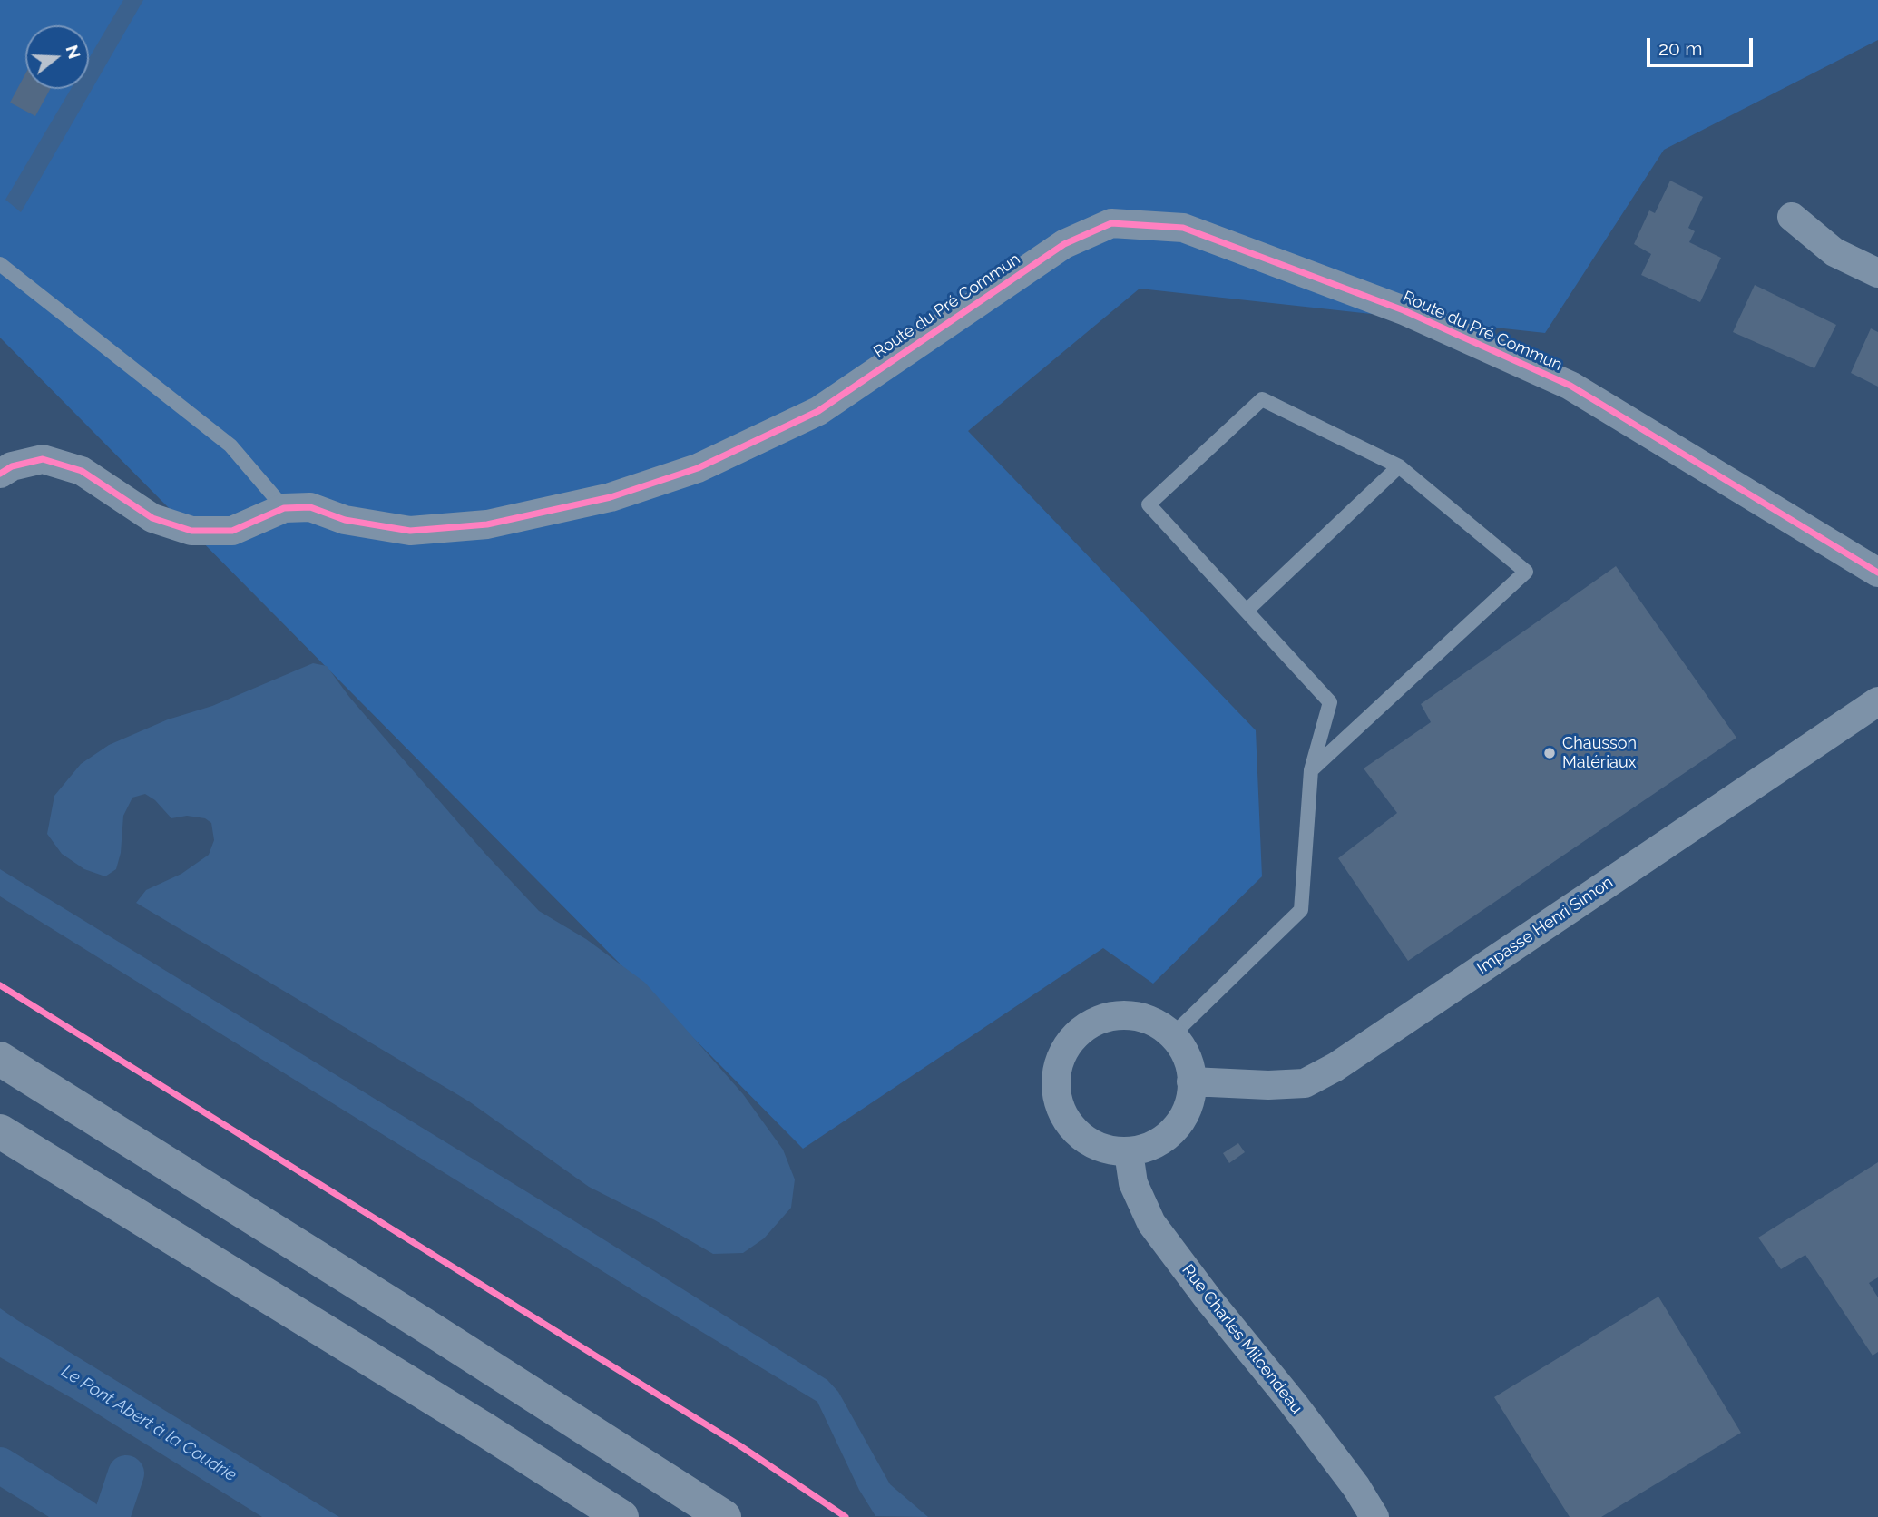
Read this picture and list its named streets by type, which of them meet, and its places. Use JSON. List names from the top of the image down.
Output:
{
  "streets": {
    "street": ["Route du Pré Commun", "Impasse Henri Simon", "Rue Charles Milcendeau"]
  },
  "crossings": [
    ["Impasse Henri Simon", "Rue Charles Milcendeau"]
  ],
  "water": ["Le Pont Abert à la Coudrie"],
  "places": ["Chausson Matériaux"],
  "scale_bar": "20 m",
  "north": "right"
}
